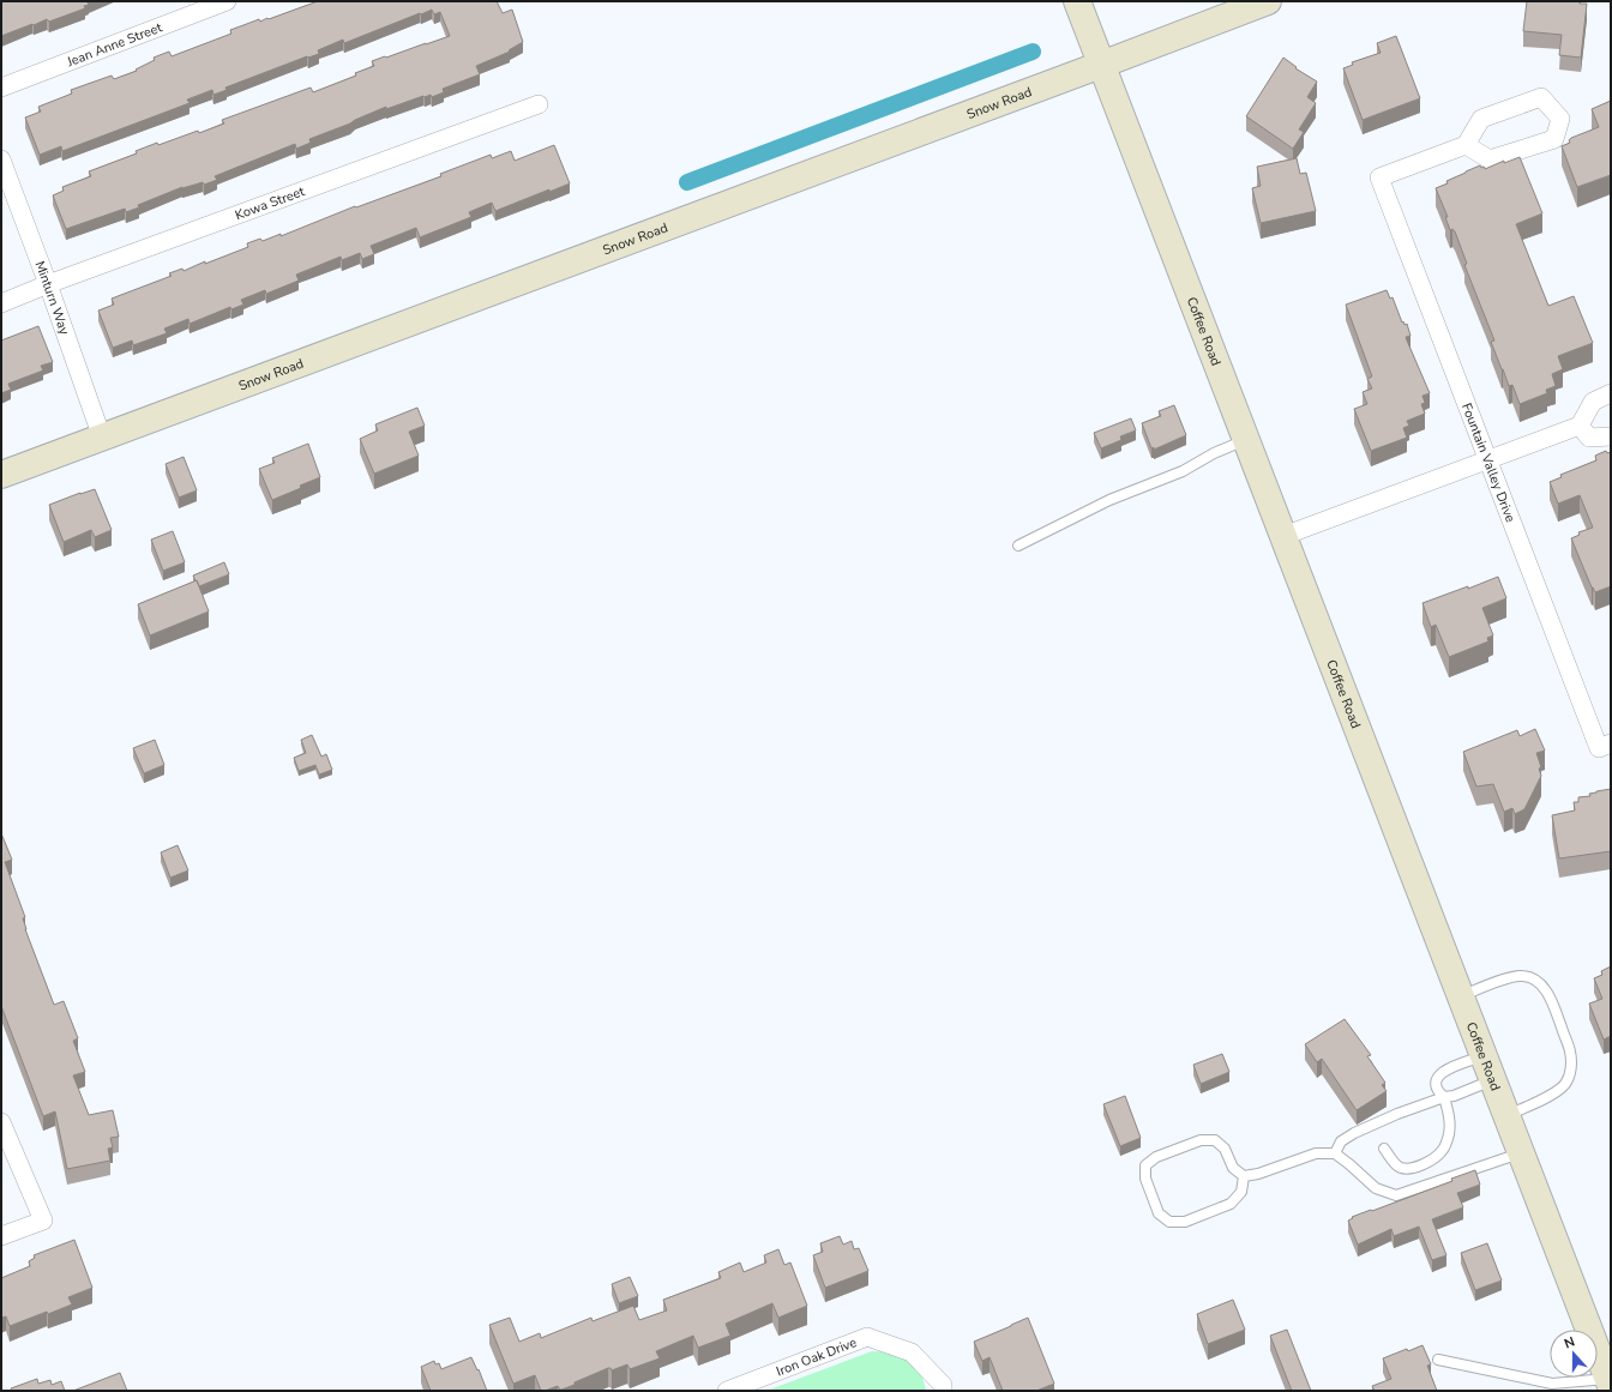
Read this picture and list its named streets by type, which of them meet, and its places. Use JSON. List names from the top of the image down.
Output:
{
  "streets": {
    "main road": ["Snow Road", "Coffee Road"],
    "street": [
      "Jean Anne Street",
      "Kowa Street",
      "Minturn Way",
      "Fountain Valley Drive",
      "Iron Oak Drive"
    ]
  },
  "crossings": [
    ["Snow Road", "Minturn Way"],
    ["Snow Road", "Coffee Road"],
    ["Kowa Street", "Minturn Way"]
  ],
  "north": "top"
}
